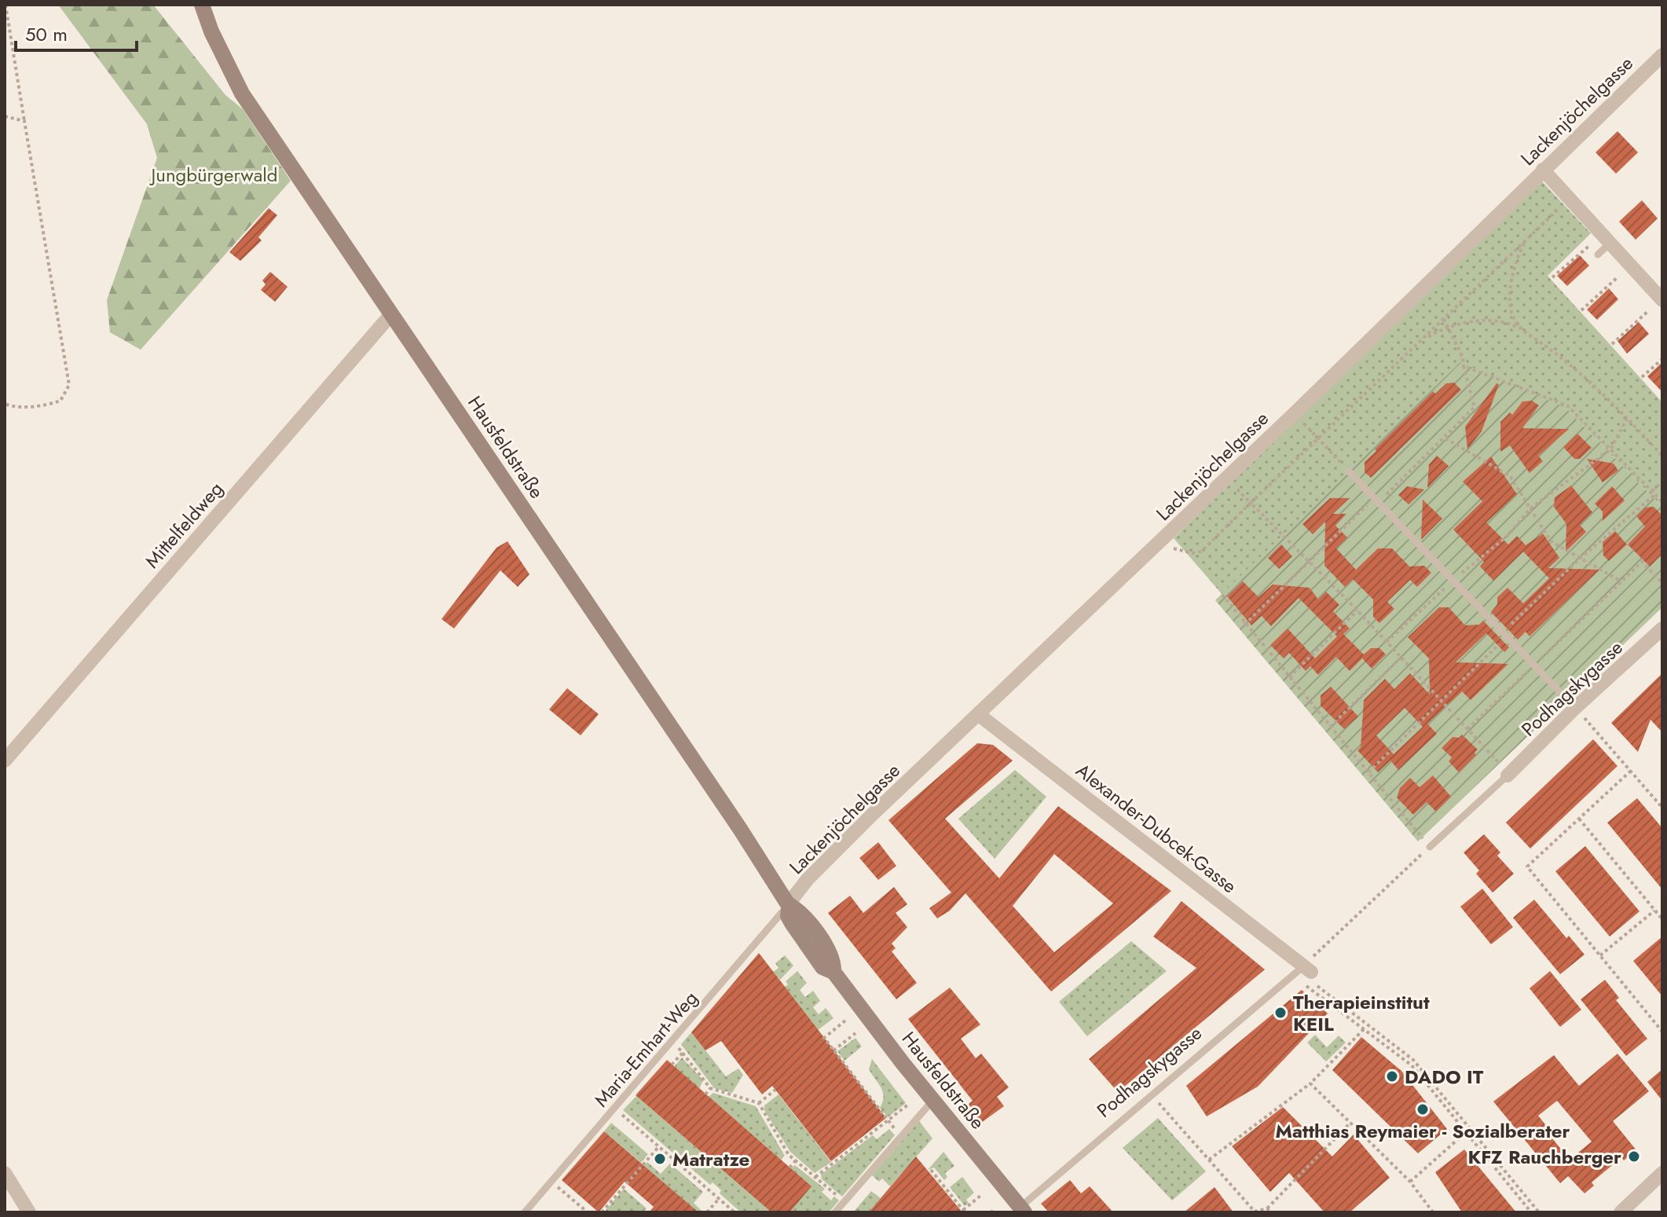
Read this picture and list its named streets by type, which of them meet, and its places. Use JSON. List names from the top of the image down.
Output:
{
  "streets": {
    "street": [
      "Lackenjöchelgasse",
      "Hausfeldstraße",
      "Mittelfeldweg",
      "Podhagskygasse",
      "Alexander-Dubcek-Gasse"
    ],
    "lane": ["Maria-Emhart-Weg"]
  },
  "crossings": [
    ["Lackenjöchelgasse", "Hausfeldstraße"],
    ["Lackenjöchelgasse", "Alexander-Dubcek-Gasse"],
    ["Lackenjöchelgasse", "Maria-Emhart-Weg"],
    ["Hausfeldstraße", "Mittelfeldweg"],
    ["Hausfeldstraße", "Podhagskygasse"],
    ["Hausfeldstraße", "Maria-Emhart-Weg"],
    ["Podhagskygasse", "Alexander-Dubcek-Gasse"]
  ],
  "parks": ["Jungbürgerwald"],
  "places": [
    "Therapieinstitut KEIL",
    "DADO IT",
    "Matthias Reymaier - Sozialberater",
    "KFZ Rauchberger",
    "Matratze"
  ],
  "scale_bar": "50 m"
}
